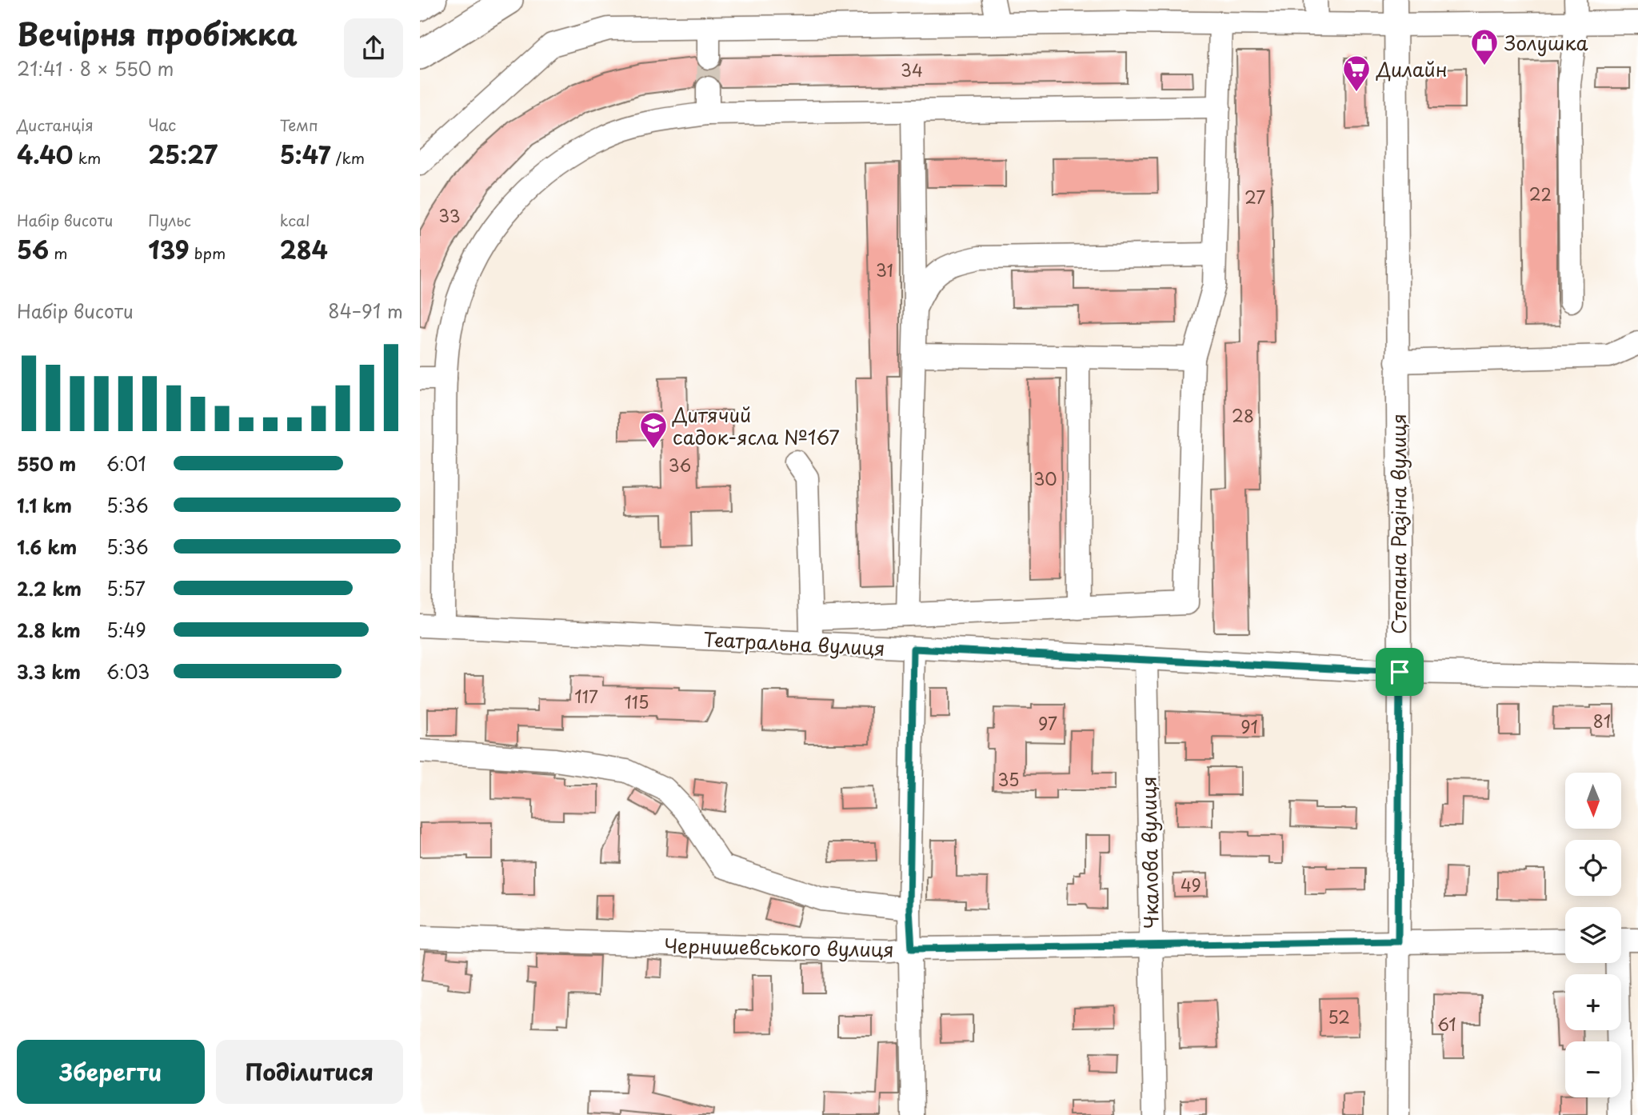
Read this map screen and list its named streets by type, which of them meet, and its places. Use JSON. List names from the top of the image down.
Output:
{
  "streets": {
    "street": [
      "Степана Разіна вулиця",
      "Театральна вулиця",
      "Чкалова вулиця",
      "Чернишевського вулиця"
    ]
  },
  "crossings": [
    ["Степана Разіна вулиця", "Театральна вулиця"],
    ["Степана Разіна вулиця", "Чернишевського вулиця"],
    ["Театральна вулиця", "Чкалова вулиця"],
    ["Чкалова вулиця", "Чернишевського вулиця"]
  ],
  "places": {
    "shop": ["Золушка"],
    "supermarket": ["Дилайн"],
    "school or university": ["Дитячий садок-ясла №167"]
  },
  "house_numbers": [
    "34",
    "22",
    "27",
    "33",
    "31",
    "28",
    "36",
    "30",
    "117",
    "115",
    "81",
    "97",
    "91",
    "35",
    "49",
    "52",
    "61"
  ],
  "north": "bottom",
  "page": {
    "heading": ["Вечірня пробіжка", "21:41 · 8 × 550 m"],
    "stats": [
      ["Дистанція", "4.40 km"],
      ["Час", "25:27"],
      ["Темп", "5:47 /km"],
      ["Набір висоти", "56 m"],
      ["Пульс", "139 bpm"],
      ["kcal", "284"]
    ],
    "chart": ["Набір висоти", "84–91 m"],
    "list": [
      {
        "name": "550 m",
        "note": "6:01"
      },
      {
        "name": "1.1 km",
        "note": "5:36"
      },
      {
        "name": "1.6 km",
        "note": "5:36"
      },
      {
        "name": "2.2 km",
        "note": "5:57"
      },
      {
        "name": "2.8 km",
        "note": "5:49"
      },
      {
        "name": "3.3 km",
        "note": "6:03"
      }
    ],
    "map_buttons": ["+", "−"],
    "buttons": ["Зберегти", "Поділитися"]
  }
}
